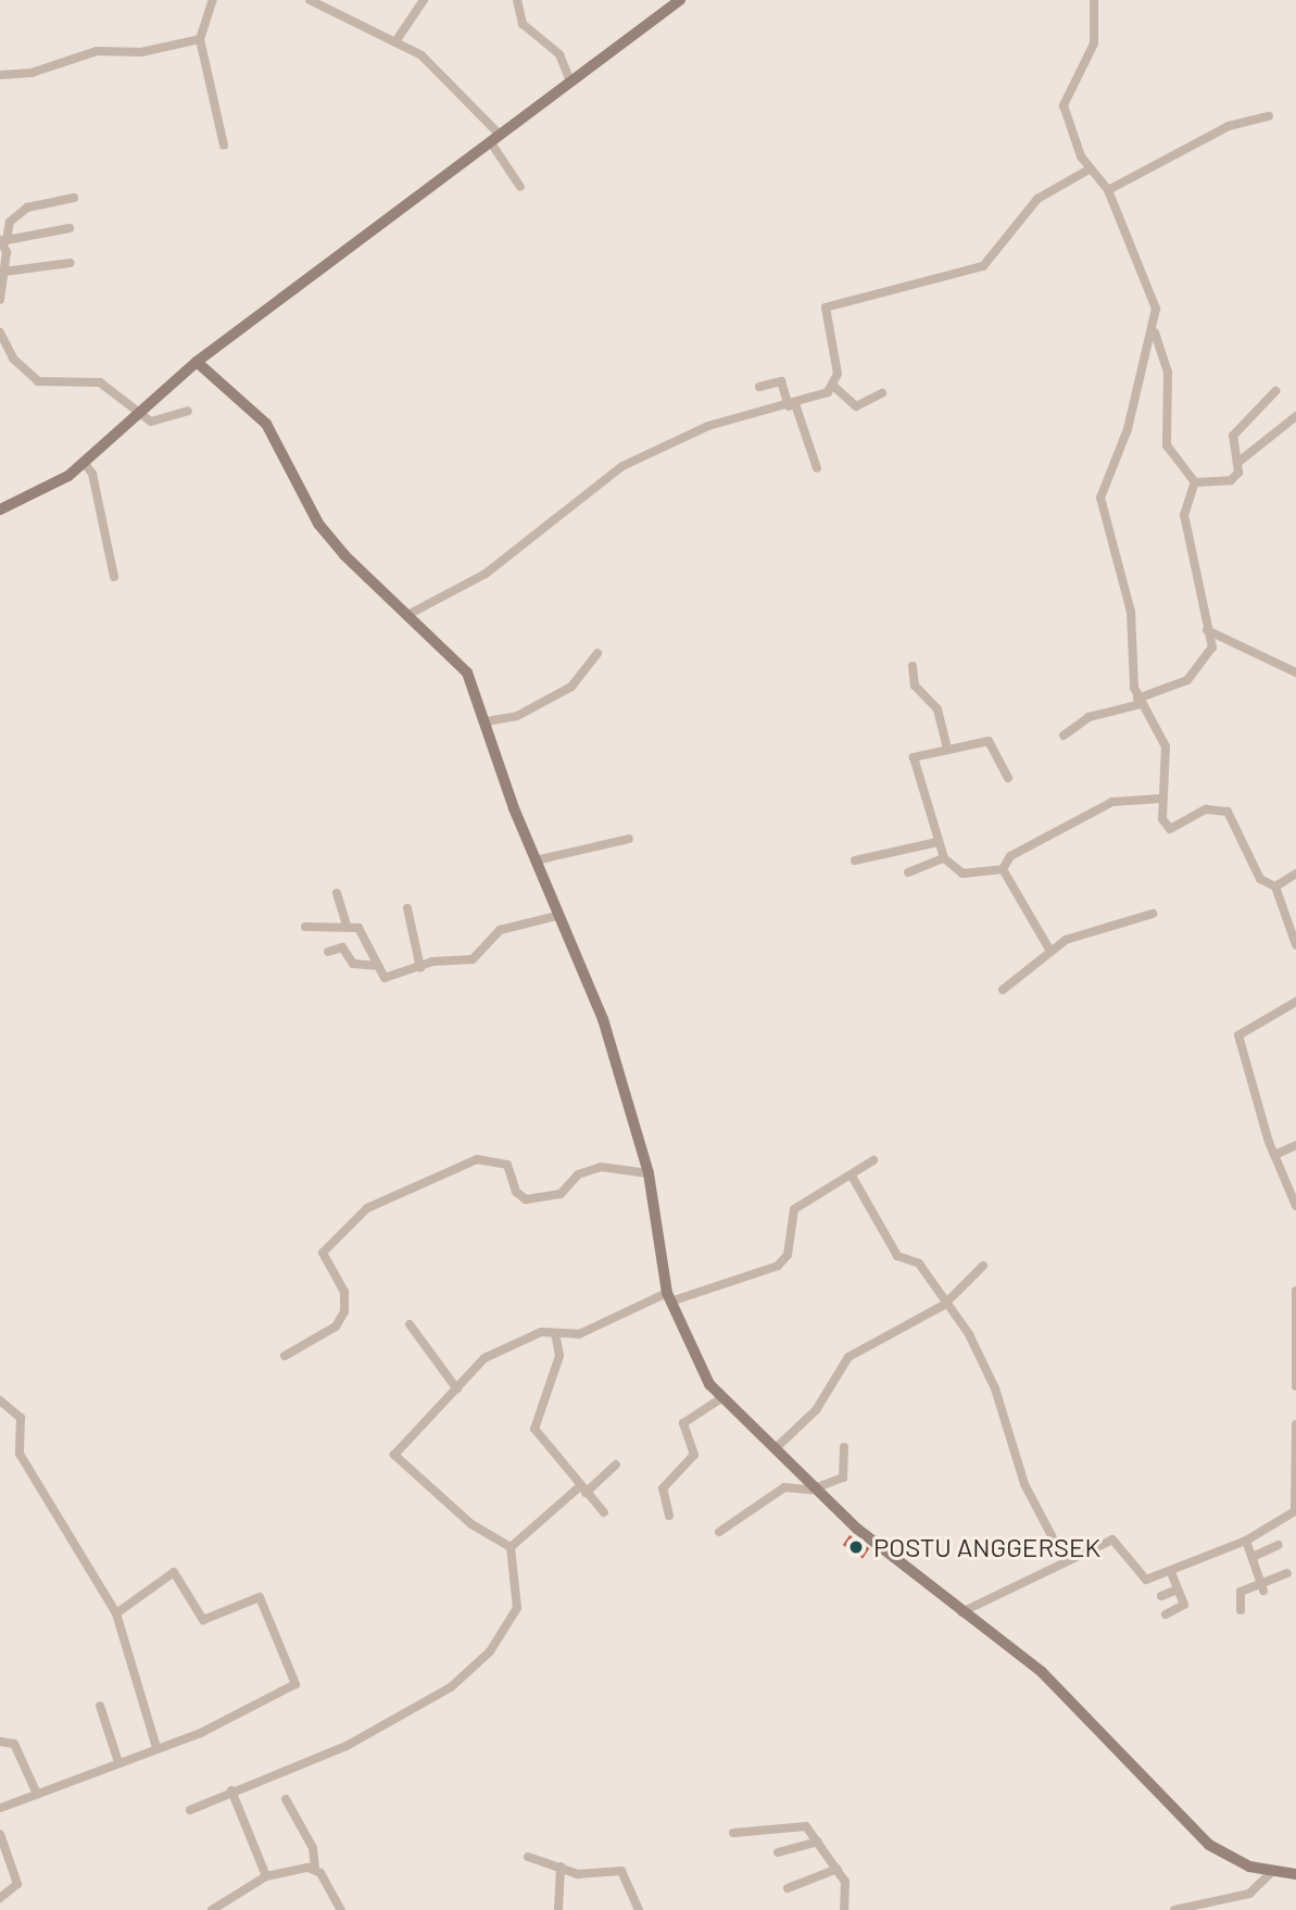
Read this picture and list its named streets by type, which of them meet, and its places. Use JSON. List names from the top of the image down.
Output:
{
  "places": ["POSTU ANGGERSEK"]
}
